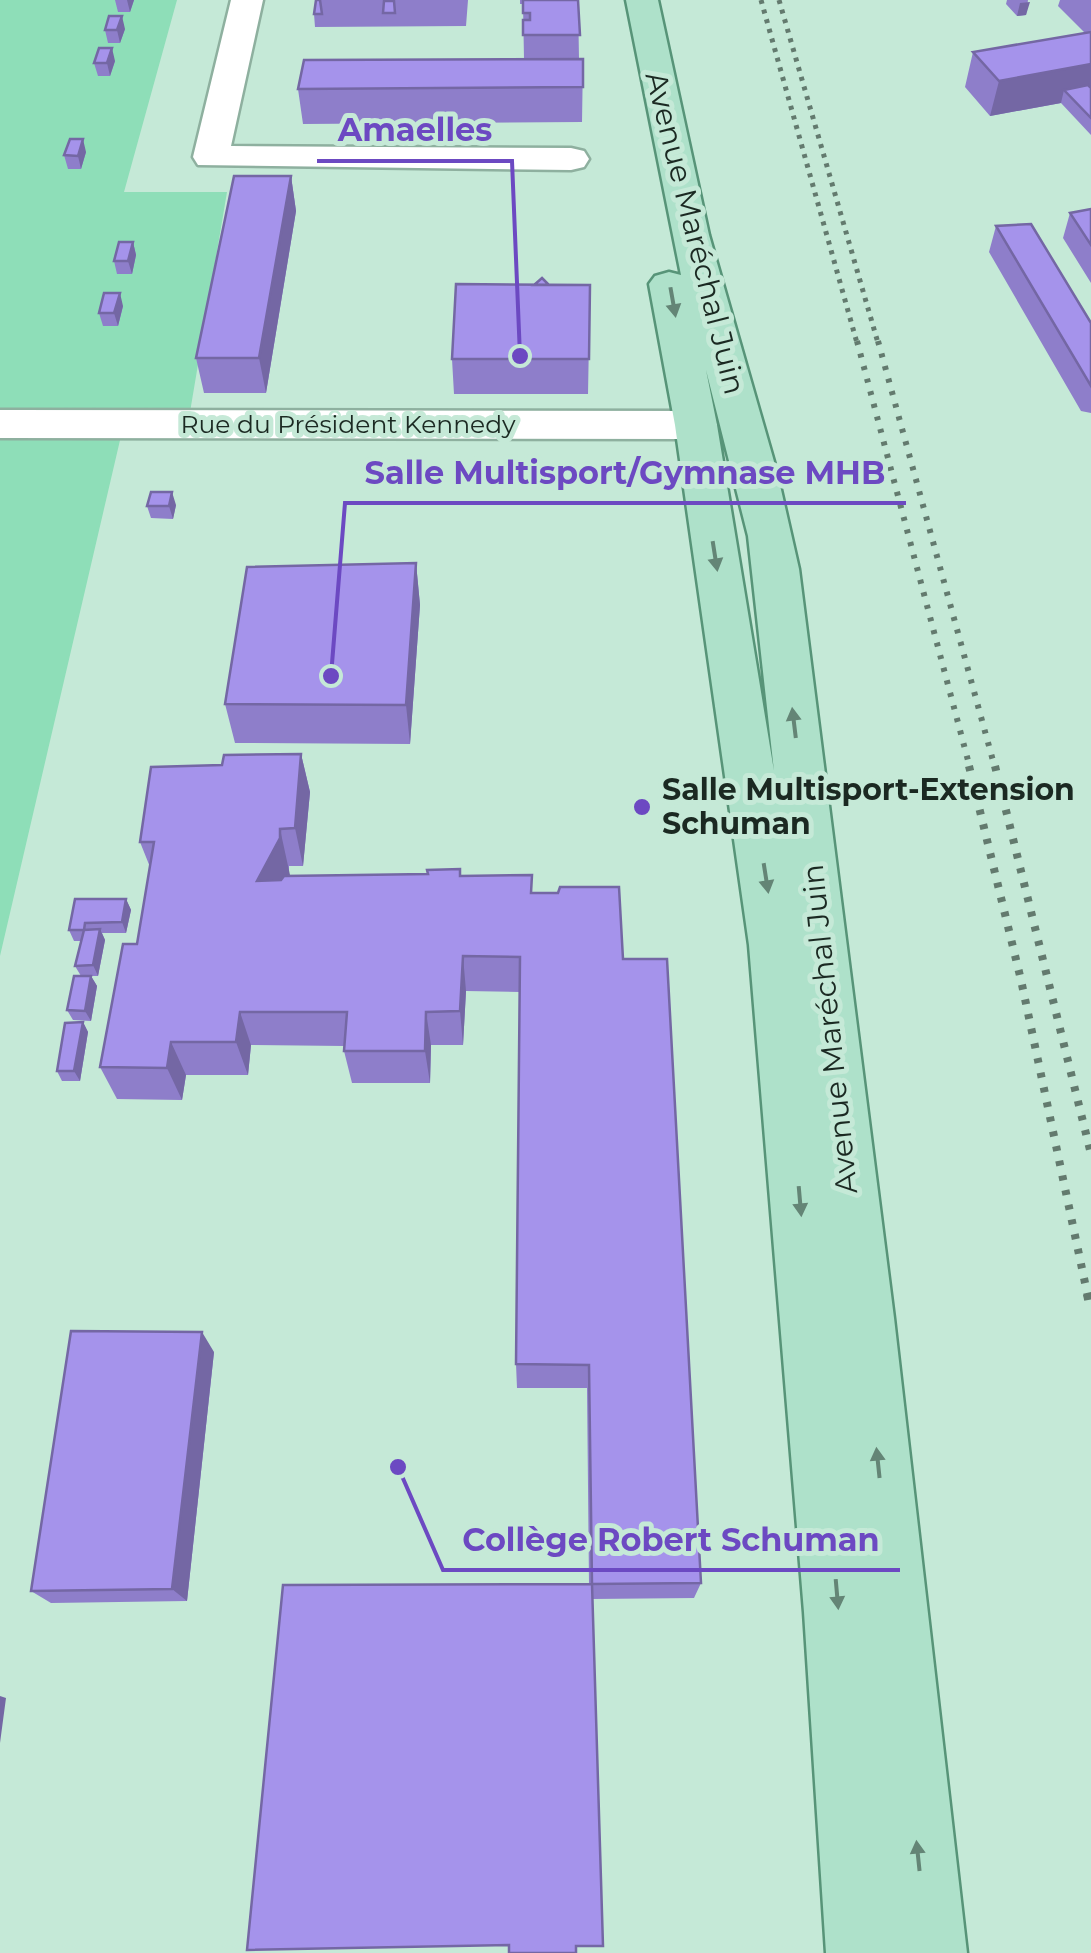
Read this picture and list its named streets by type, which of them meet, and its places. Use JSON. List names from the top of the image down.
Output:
{
  "streets": {
    "main road": ["Avenue Maréchal Juin"],
    "street": ["Rue du Président Kennedy"]
  },
  "crossings": [
    ["Avenue Maréchal Juin", "Rue du Président Kennedy"]
  ],
  "places": [
    "Amaelles",
    "Salle Multisport/Gymnase MHB",
    "Salle Multisport-Extension Schuman",
    "Collège Robert Schuman"
  ]
}
